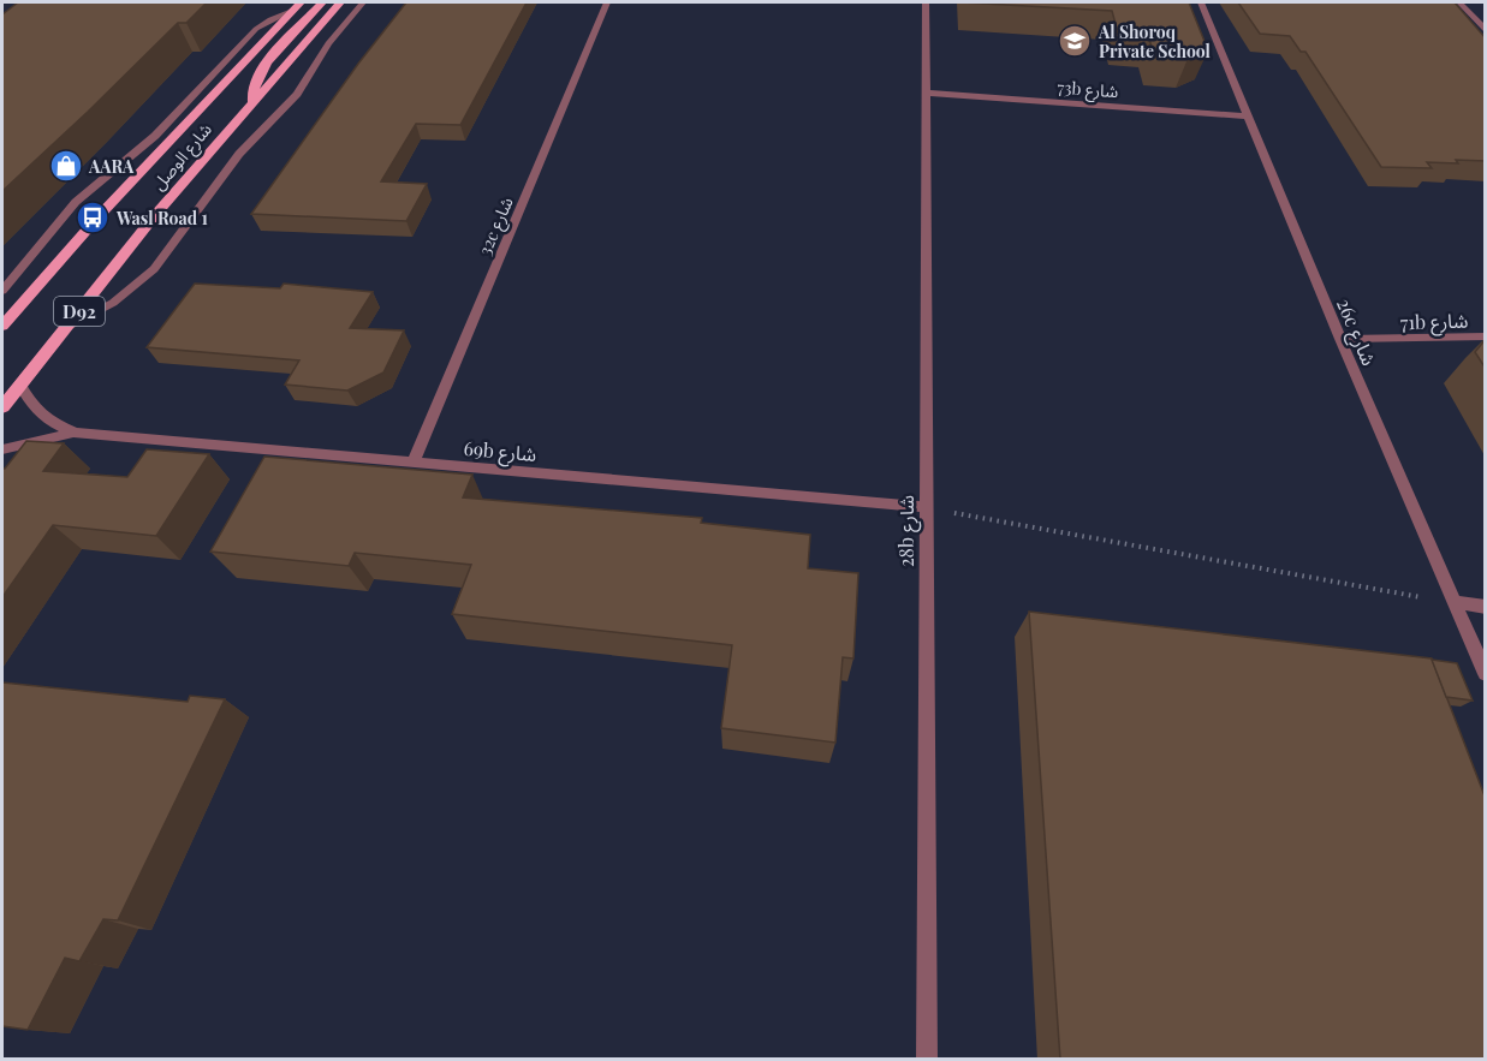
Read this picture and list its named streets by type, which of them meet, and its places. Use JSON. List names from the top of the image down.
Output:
{
  "streets": {
    "main road": ["شارع الوصل", "D92"],
    "street": [
      "73b شارع",
      "32c شارع",
      "71b شارع",
      "26c شارع",
      "69b شارع",
      "28b شارع"
    ]
  },
  "crossings": [
    ["73b شارع", "26c شارع"],
    ["73b شارع", "28b شارع"],
    ["شارع الوصل", "69b شارع"],
    ["32c شارع", "69b شارع"],
    ["71b شارع", "26c شارع"],
    ["69b شارع", "28b شارع"]
  ],
  "places": {
    "school or university": ["Al Shoroq Private School"],
    "shop": ["AARA"],
    "bus stop": ["Wasl Road 1"]
  }
}
